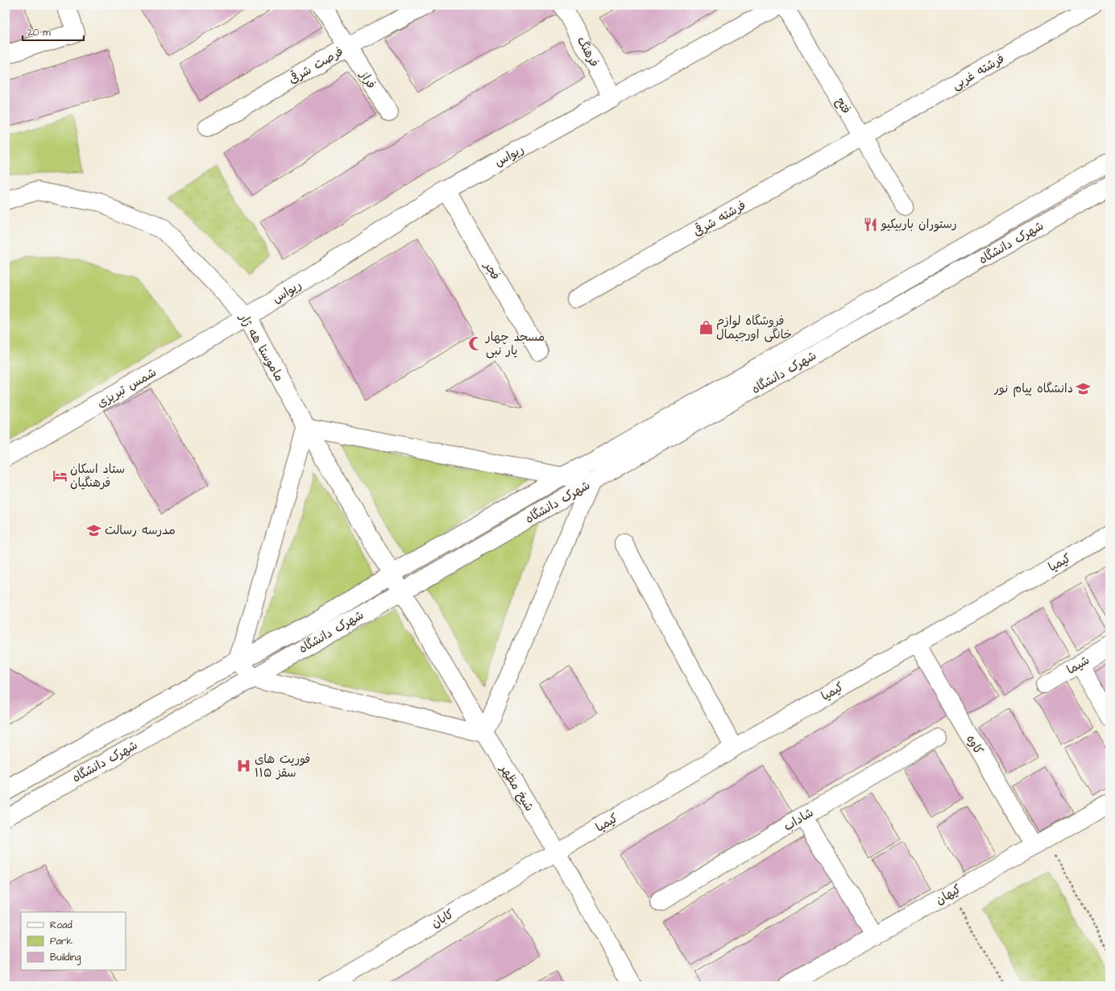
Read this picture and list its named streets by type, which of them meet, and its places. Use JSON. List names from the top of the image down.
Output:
{
  "streets": {
    "street": [
      "فرهنگ",
      "فرصت شرقی",
      "فرشته غربی",
      "فراز",
      "فتح",
      "ریواس",
      "فرشته شرقی",
      "شهرک دانشگاه",
      "فجر",
      "ماموستا هه ژار",
      "شمس تبریزی",
      "کیمیا",
      "شیما",
      "کاوه",
      "شیخ مظهر",
      "شاداب",
      "کیهان",
      "کابان"
    ]
  },
  "crossings": [
    ["فرهنگ", "ریواس"],
    ["فرصت شرقی", "فراز"],
    ["فرشته غربی", "فتح"],
    ["فرشته غربی", "فرشته شرقی"],
    ["فتح", "فرشته شرقی"],
    ["ریواس", "فجر"],
    ["ریواس", "ماموستا هه ژار"],
    ["ریواس", "شمس تبریزی"],
    ["شهرک دانشگاه", "ماموستا هه ژار"],
    ["شهرک دانشگاه", "شیخ مظهر"],
    ["ماموستا هه ژار", "شمس تبریزی"],
    ["ماموستا هه ژار", "شیخ مظهر"],
    ["کیمیا", "کاوه"],
    ["کیمیا", "شیخ مظهر"],
    ["کیمیا", "کابان"],
    ["کاوه", "کیهان"],
    ["شیخ مظهر", "کابان"]
  ],
  "places": {
    "restaurant": ["رستوران باربیکیو"],
    "shop": ["فروشگاه لوازم خانگی اورجیمال"],
    "mosque": ["مسجد چهار یار نبی"],
    "school or university": ["دانشگاه پیام نور", "مدرسه رسالت"],
    "hotel": ["ستاد اسکان فرهنگیان"],
    "hospital": ["فوریت های ۱۱۵ سقز"]
  },
  "legend": ["Road", "Park", "Building"],
  "scale_bar": "20 m"
}
